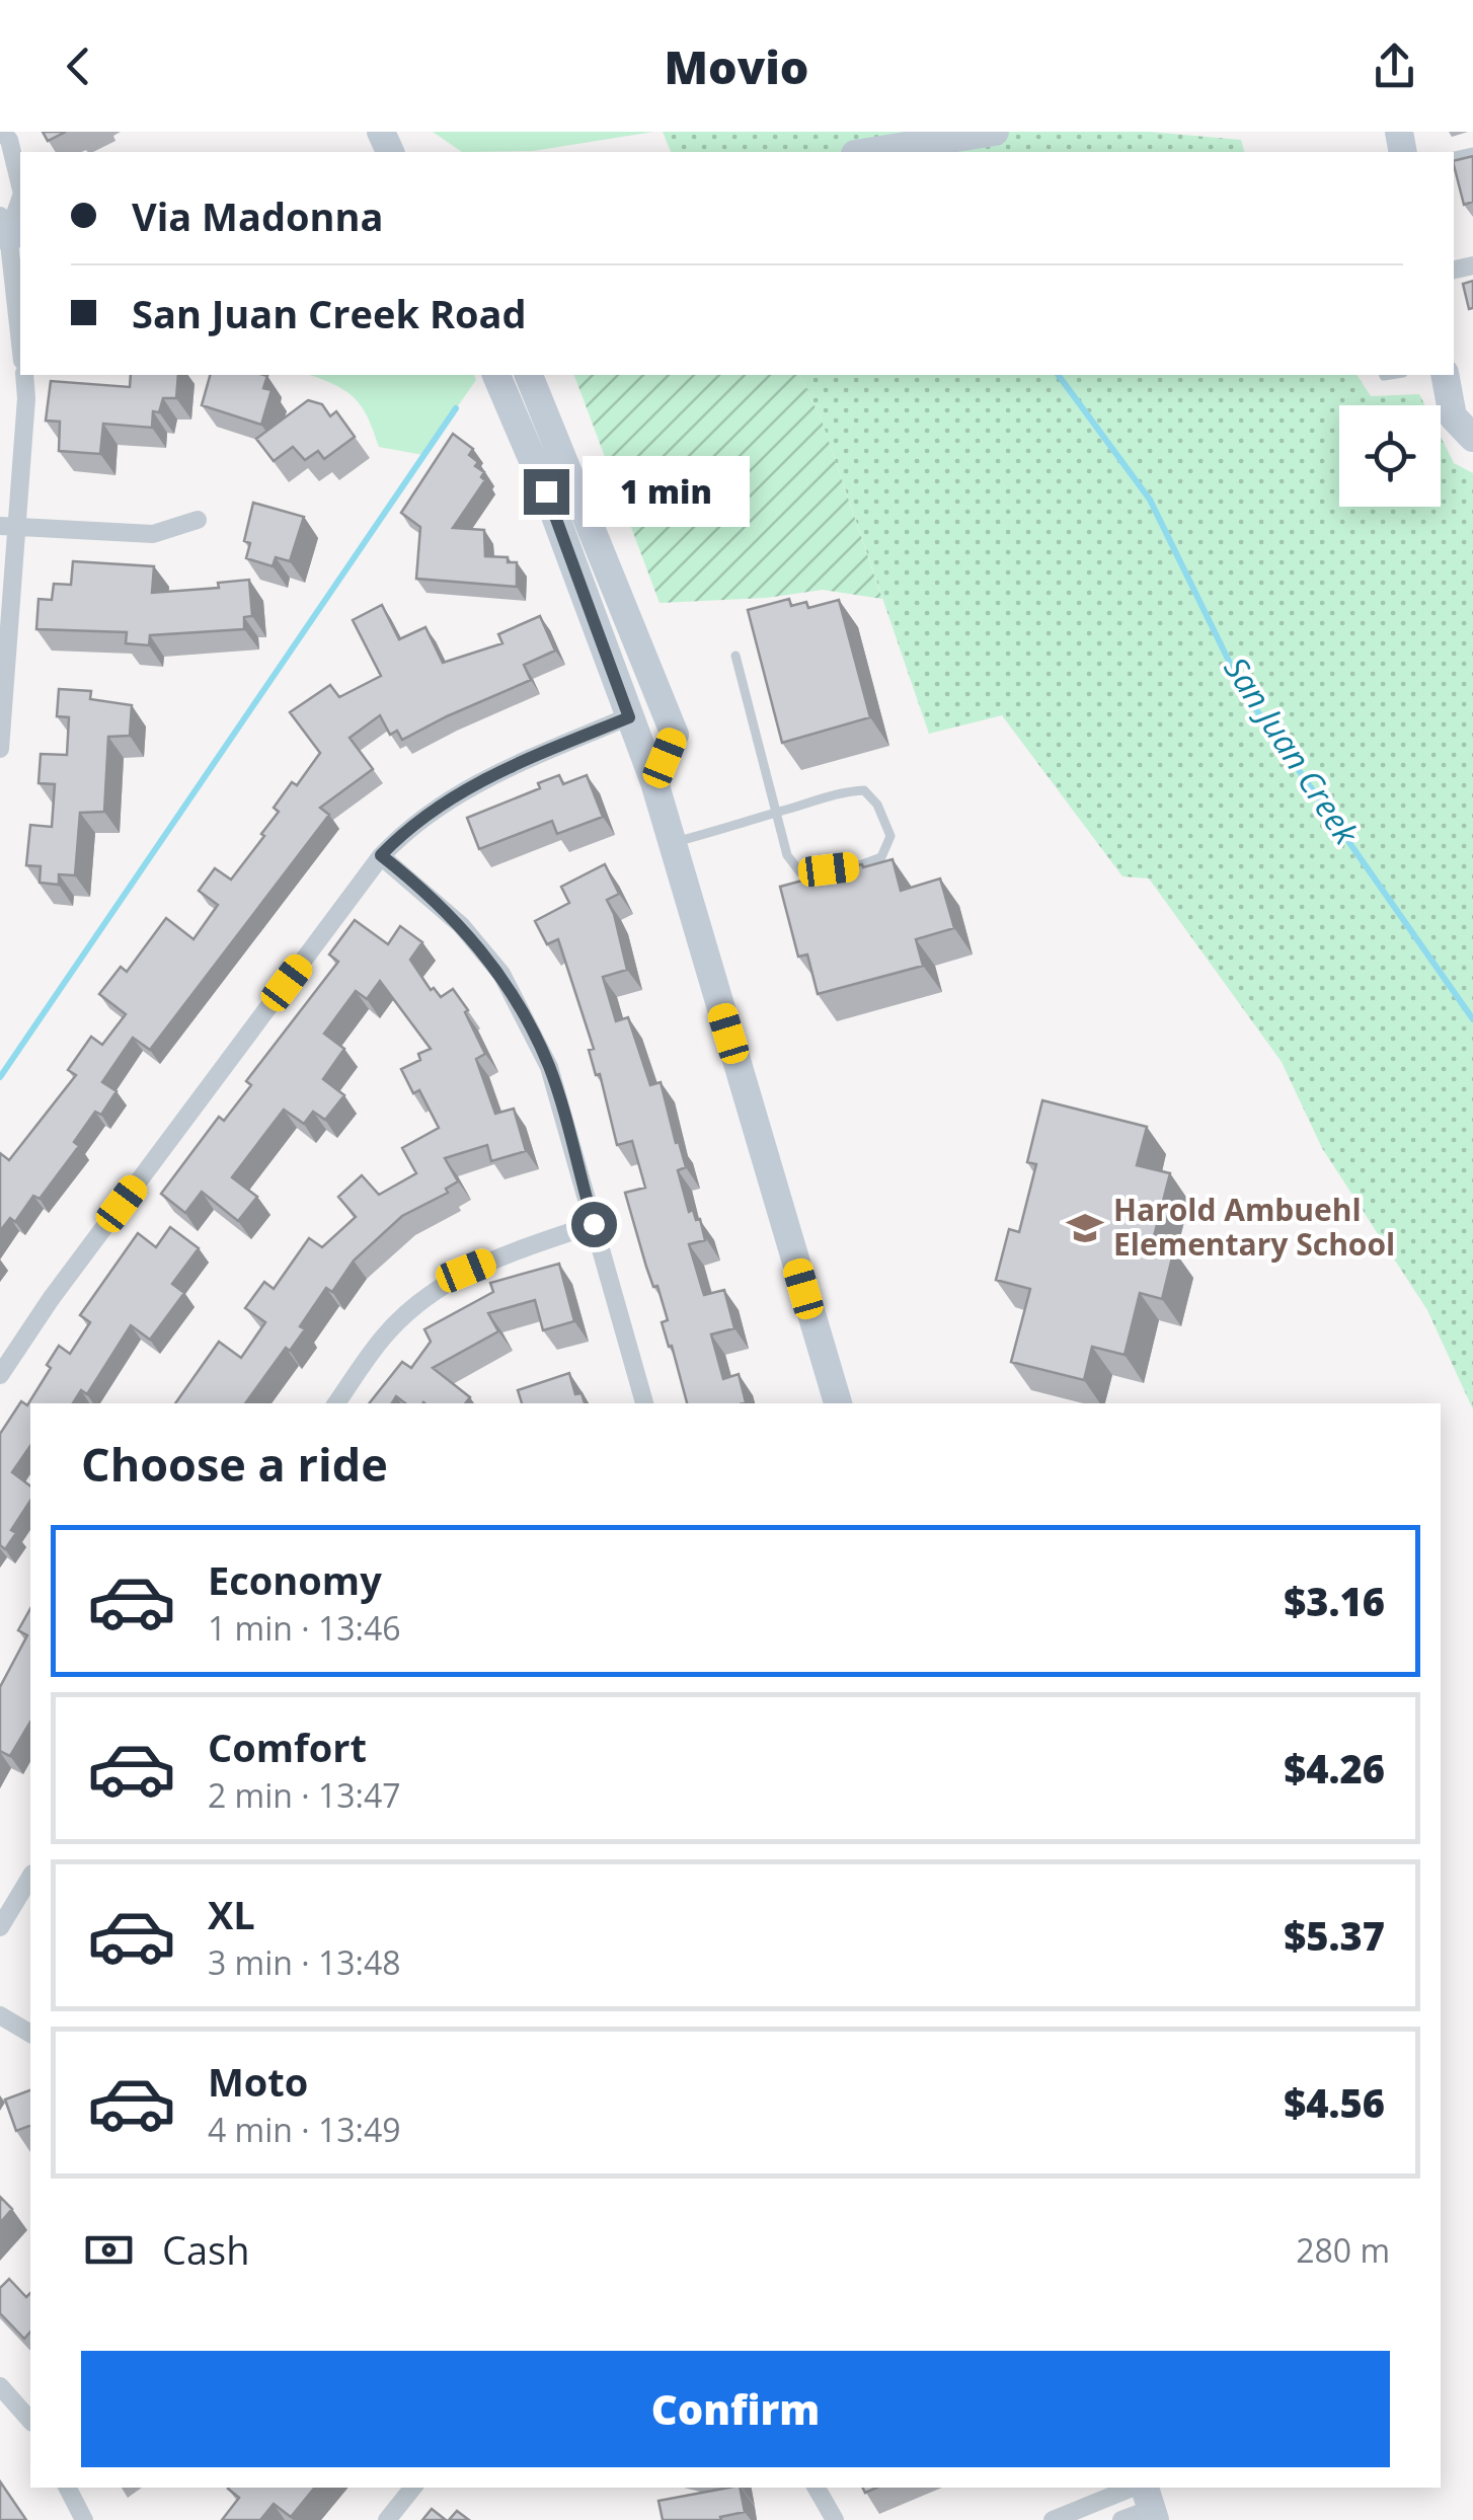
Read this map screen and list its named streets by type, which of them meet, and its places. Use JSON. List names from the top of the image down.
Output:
{
  "water": ["San Juan Creek"],
  "places": {
    "school or university": ["Harold Ambuehl Elementary School"]
  },
  "page": {
    "header": "Movio",
    "banner": ["Via Madonna", "San Juan Creek Road"],
    "bubble": "1 min",
    "heading": "Choose a ride",
    "list": [
      {
        "name": "Economy",
        "note": "1 min · 13:46",
        "value": "$3.16"
      },
      {
        "name": "Comfort",
        "note": "2 min · 13:47",
        "value": "$4.26"
      },
      {
        "name": "XL",
        "note": "3 min · 13:48",
        "value": "$5.37"
      },
      {
        "name": "Moto",
        "note": "4 min · 13:49",
        "value": "$4.56"
      }
    ],
    "pay": ["Cash", "280 m"],
    "buttons": "Confirm"
  }
}
